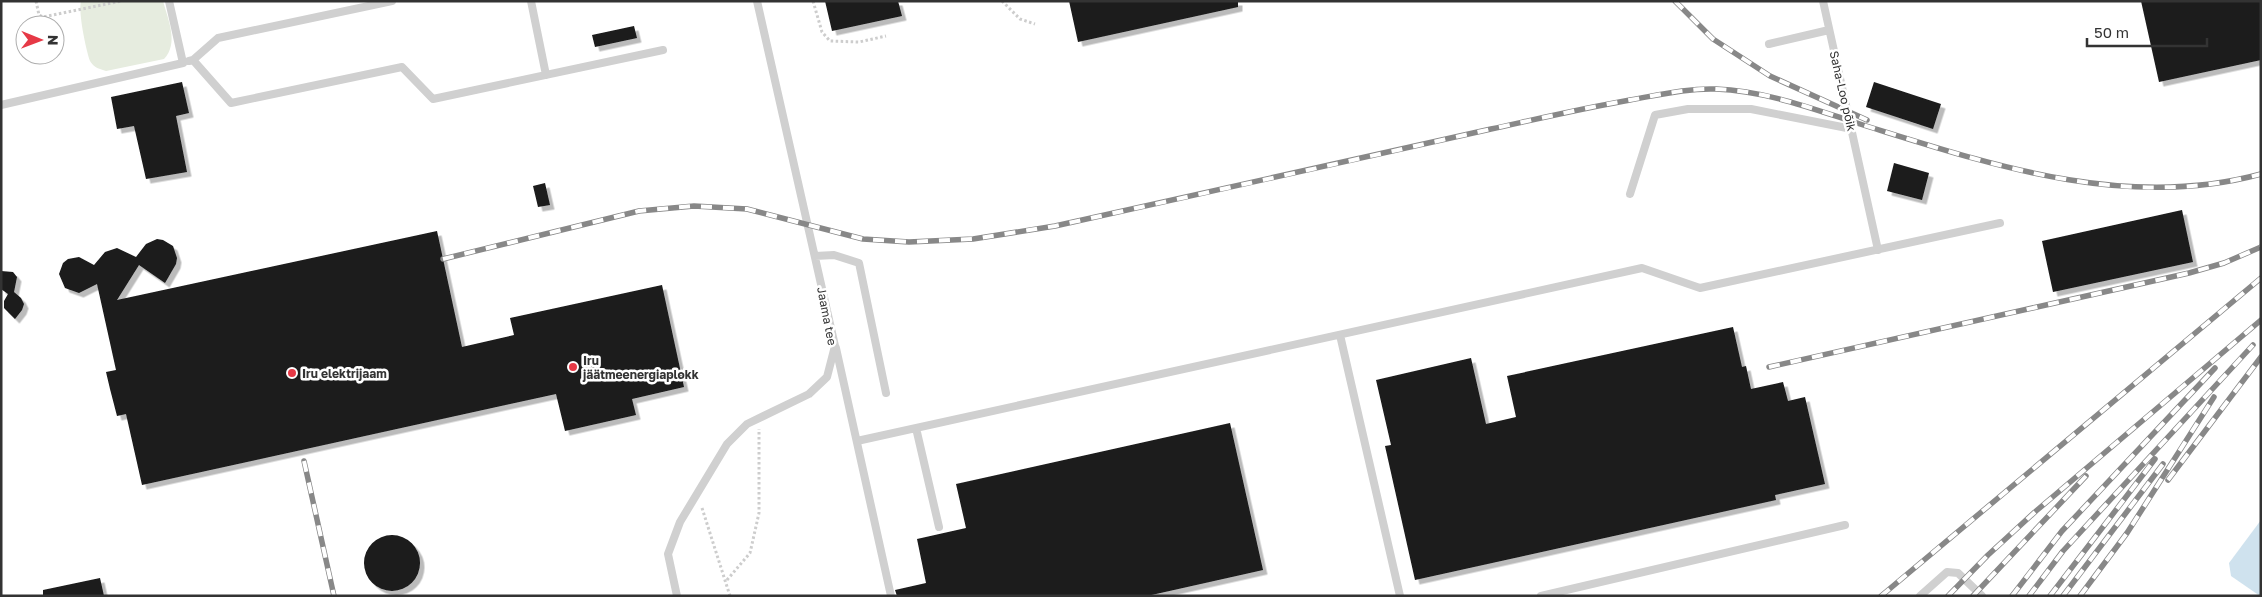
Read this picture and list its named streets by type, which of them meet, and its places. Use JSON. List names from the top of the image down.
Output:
{
  "streets": {
    "lane": ["Saha-Loo põik", "Jaama tee"]
  },
  "places": ["Iru jäätmeenergiaplokk", "Iru elektrijaam"],
  "scale_bar": "50 m",
  "north": "right"
}
